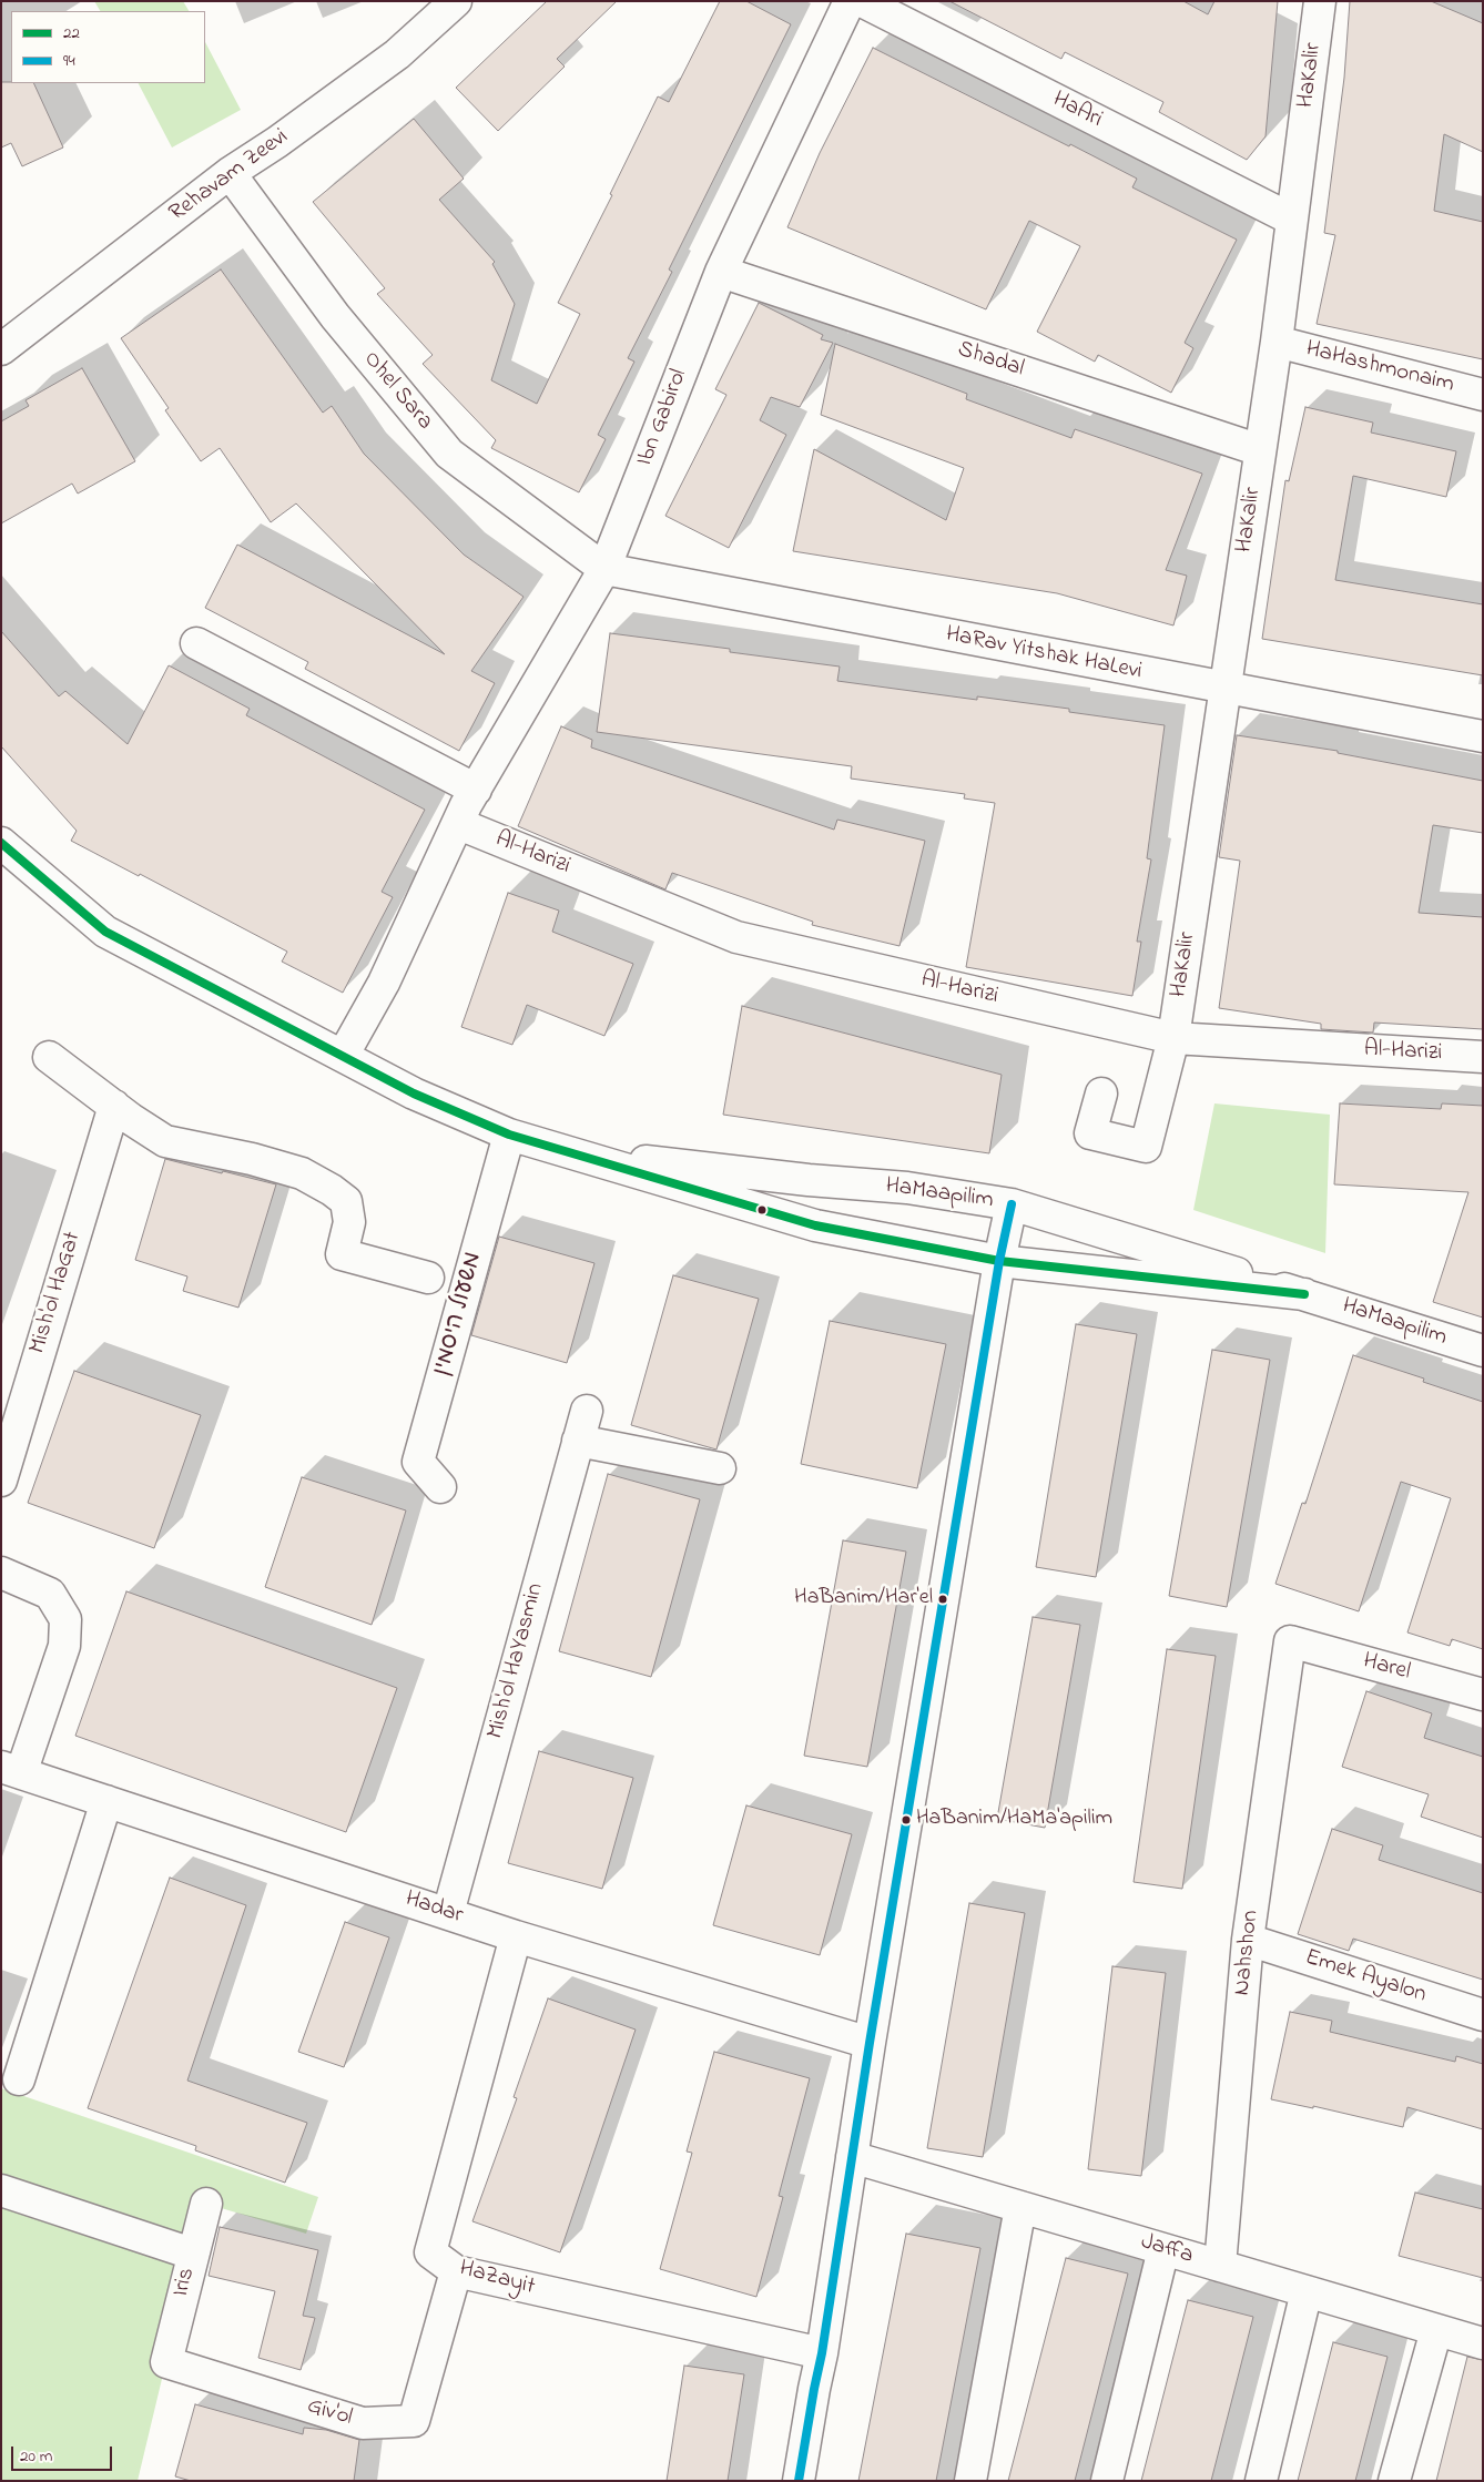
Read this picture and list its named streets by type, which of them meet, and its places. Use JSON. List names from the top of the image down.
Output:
{
  "streets": {
    "street": [
      "HaKalir",
      "HaAri",
      "Rehavam Zeevi",
      "Shadal",
      "HaHashmonaim",
      "Ohel Sara",
      "Ibn Gabirol",
      "HaRav Yitshak HaLevi",
      "Al-Harizi",
      "HaMaapilim",
      "Mish'ol HaGat",
      "משעול היסמין",
      "Mish'ol HaYasmin",
      "Harel",
      "Hadar",
      "Nahshon",
      "Emek Ayalon",
      "Jaffa",
      "HaZayit",
      "Iris",
      "Giv'ol"
    ]
  },
  "crossings": [
    ["HaKalir", "HaAri"],
    ["HaKalir", "Shadal"],
    ["HaKalir", "HaHashmonaim"],
    ["HaKalir", "HaRav Yitshak HaLevi"],
    ["HaKalir", "Al-Harizi"],
    ["Rehavam Zeevi", "Ohel Sara"],
    ["Shadal", "Ibn Gabirol"],
    ["Ohel Sara", "Ibn Gabirol"],
    ["Ohel Sara", "HaRav Yitshak HaLevi"],
    ["Ibn Gabirol", "HaRav Yitshak HaLevi"],
    ["Ibn Gabirol", "Al-Harizi"],
    ["Ibn Gabirol", "HaMaapilim"],
    ["HaMaapilim", "משעול היסמין"],
    ["Mish'ol HaYasmin", "Hadar"],
    ["Harel", "Nahshon"],
    ["Hadar", "HaZayit"],
    ["Nahshon", "Emek Ayalon"],
    ["Nahshon", "Jaffa"],
    ["HaZayit", "Giv'ol"],
    ["Iris", "Giv'ol"]
  ],
  "places": ["HaBanim/Har'el", "HaBanim/HaMa'apilim"],
  "lines": ["transit line 22", "transit line 94"],
  "legend": ["22", "94"],
  "scale_bar": "20 m"
}
